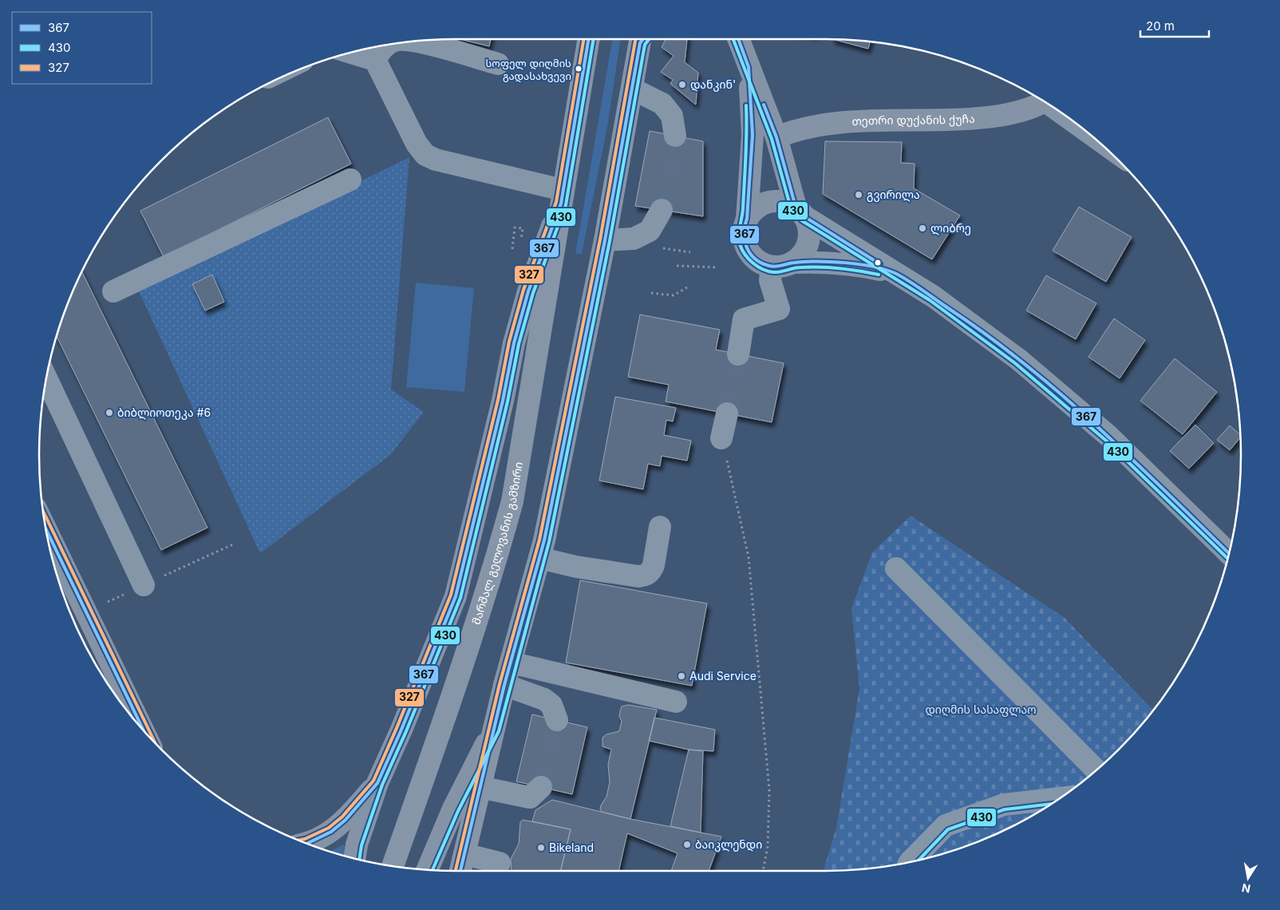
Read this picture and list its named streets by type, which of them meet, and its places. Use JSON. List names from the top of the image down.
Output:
{
  "streets": {
    "highway": ["მარშალ გელოვანის გამზირი"],
    "main road": ["თეთრი დუქანის ქუჩა"]
  },
  "parks": ["დიღმის სასაფლაო"],
  "places": [
    "სოფელ დიღმის გადასახვევი",
    "დანკინ'",
    "გვირილა",
    "ლიბრე",
    "ბიბლიოთეკა #6",
    "Audi Service",
    "ბაიკლენდი",
    "Bikeland"
  ],
  "lines": ["transit line 367", "transit line 430", "transit line 327"],
  "legend": ["367", "430", "327"],
  "scale_bar": "20 m",
  "north": "bottom"
}
